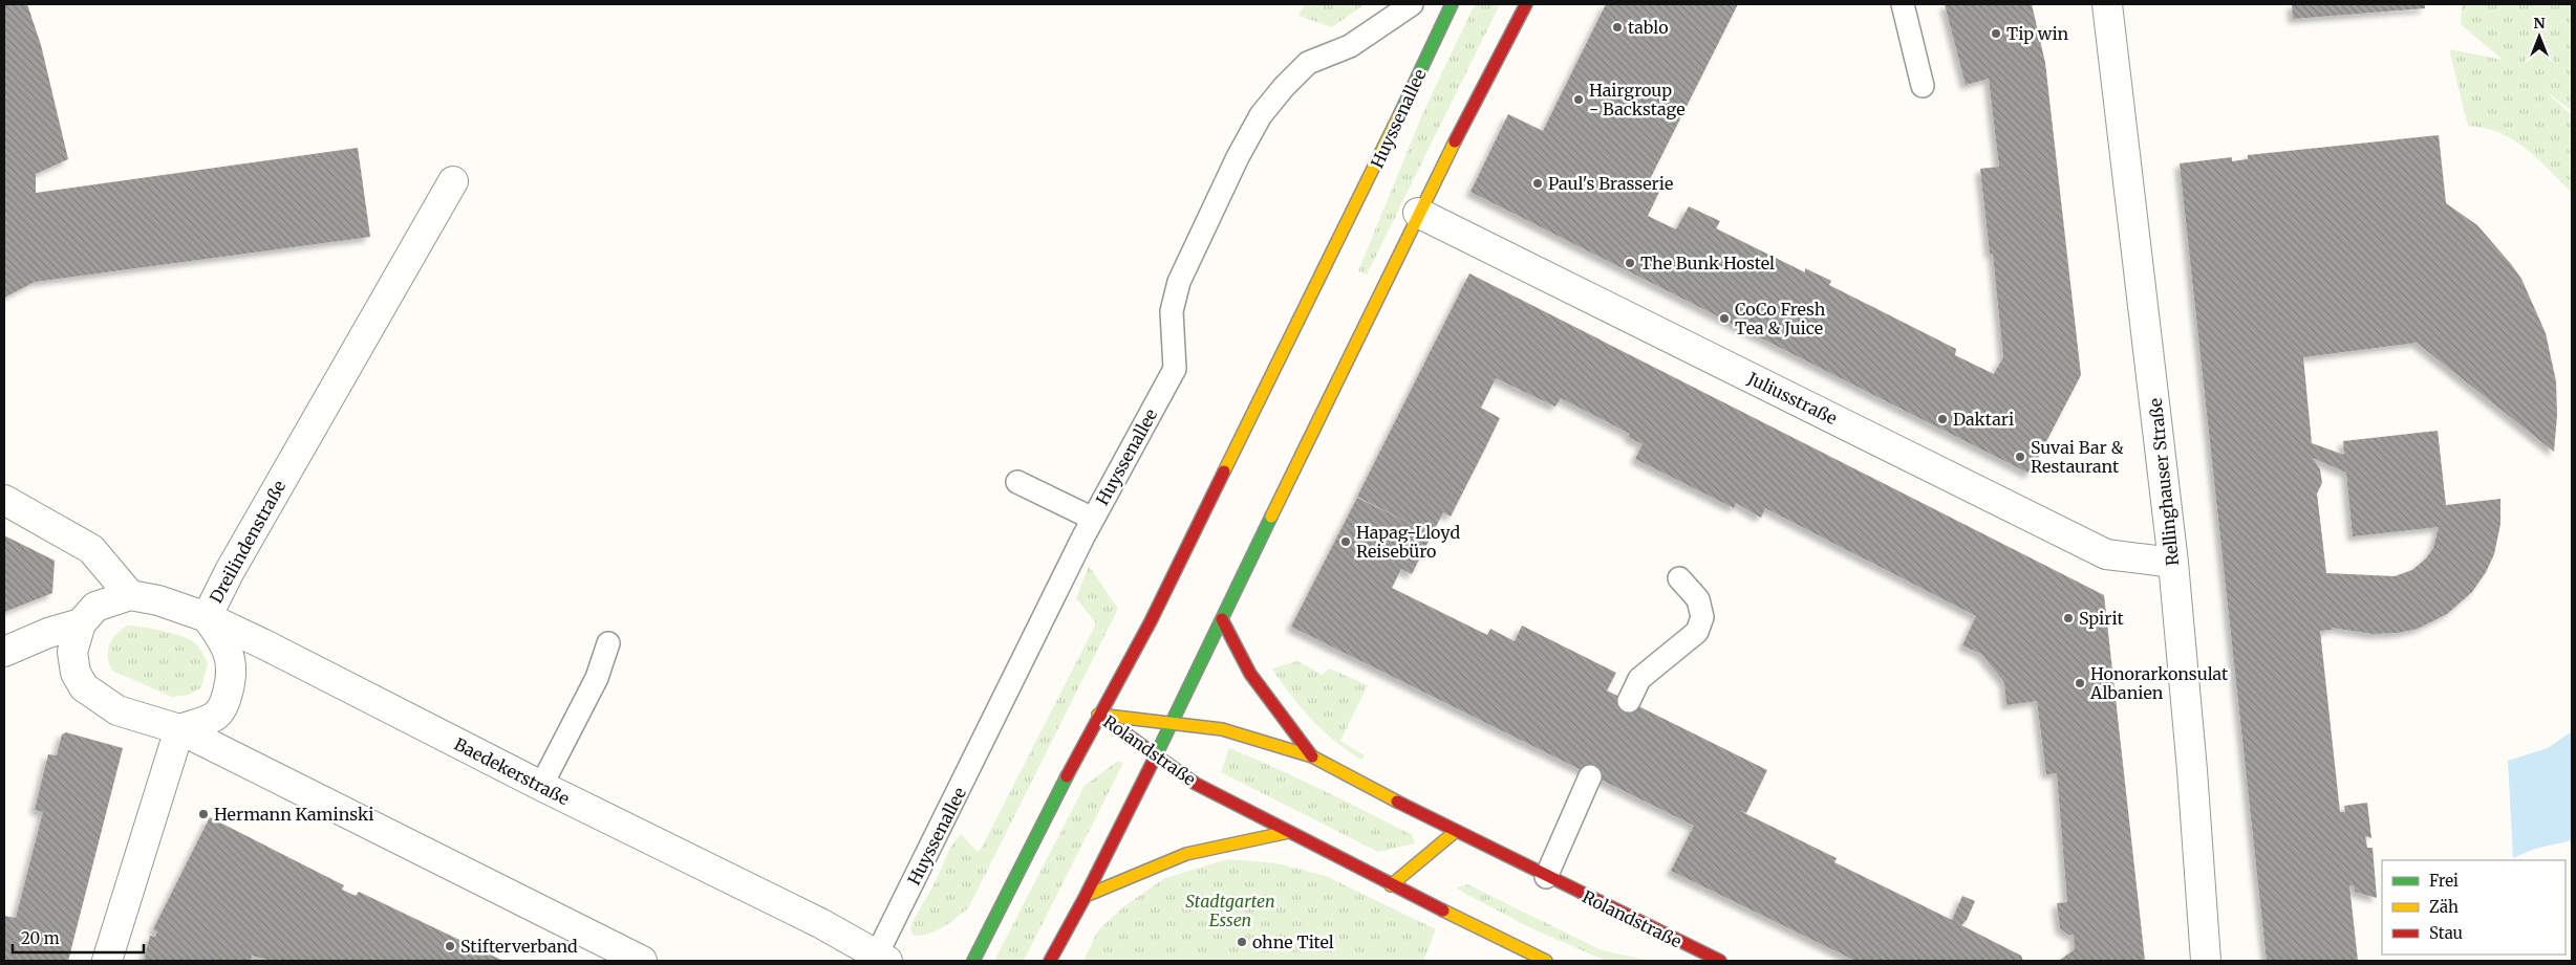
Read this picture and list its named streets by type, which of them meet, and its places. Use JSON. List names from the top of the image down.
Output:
{
  "streets": {
    "street": [
      "Huyssenallee",
      "Juliusstraße",
      "Rellinghauser Straße",
      "Dreilindenstraße",
      "Rolandstraße",
      "Baedekerstraße"
    ]
  },
  "crossings": [
    ["Huyssenallee", "Rolandstraße"],
    ["Huyssenallee", "Baedekerstraße"],
    ["Juliusstraße", "Rellinghauser Straße"],
    ["Dreilindenstraße", "Baedekerstraße"]
  ],
  "parks": ["Stadtgarten Essen"],
  "places": [
    "tablo",
    "Tip win",
    "Hairgroup - Backstage",
    "Paul's Brasserie",
    "The Bunk Hostel",
    "CoCo Fresh Tea & Juice",
    "Daktari",
    "Suvai Bar & Restaurant",
    "Hapag-Lloyd Reisebüro",
    "Spirit",
    "Honorarkonsulat Albanien",
    "Hermann Kaminski",
    "ohne Titel",
    "Stifterverband"
  ],
  "legend": ["Frei", "Zäh", "Stau"],
  "scale_bar": "20 m",
  "north": "top"
}
